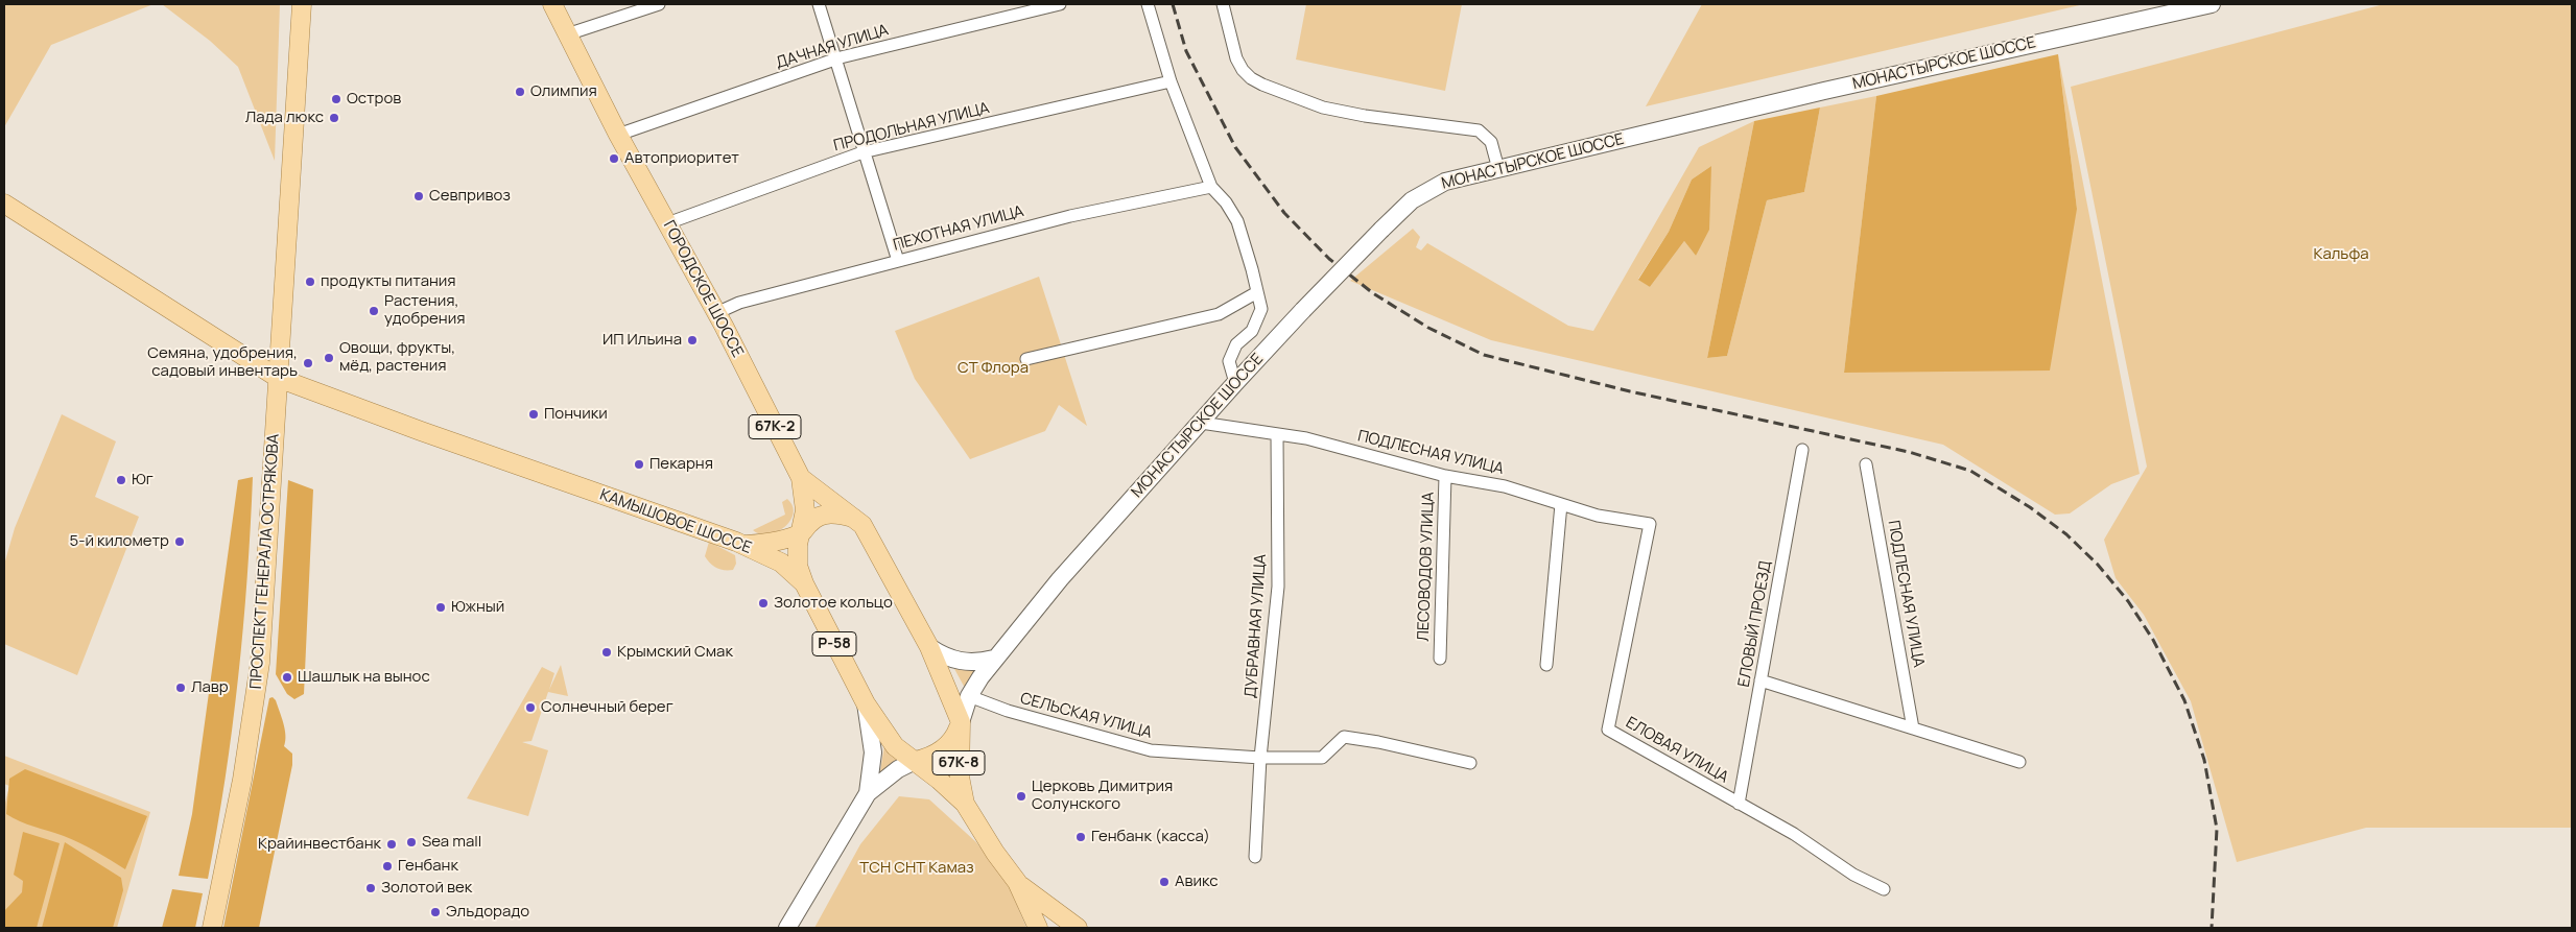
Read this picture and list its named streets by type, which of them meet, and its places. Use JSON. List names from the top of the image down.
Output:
{
  "streets": {
    "main road": [
      "МОНАСТЫРСКОЕ ШОССЕ",
      "ГОРОДСКОЕ ШОССЕ",
      "67К-2",
      "КАМЫШОВОЕ ШОССЕ",
      "ПРОСПЕКТ ГЕНЕРАЛА ОСТРЯКОВА",
      "Р-58",
      "67К-8"
    ],
    "street": [
      "ДАЧНАЯ УЛИЦА",
      "ПРОДОЛЬНАЯ УЛИЦА",
      "ПЕХОТНАЯ УЛИЦА",
      "ПОДЛЕСНАЯ УЛИЦА",
      "ЛЕСОВОДОВ УЛИЦА",
      "ЕЛОВЫЙ ПРОЕЗД",
      "ДУБРАВНАЯ УЛИЦА",
      "СЕЛЬСКАЯ УЛИЦА",
      "ЕЛОВАЯ УЛИЦА"
    ]
  },
  "crossings": [
    ["ДАЧНАЯ УЛИЦА", "ГОРОДСКОЕ ШОССЕ"],
    ["МОНАСТЫРСКОЕ ШОССЕ", "ПОДЛЕСНАЯ УЛИЦА"],
    ["МОНАСТЫРСКОЕ ШОССЕ", "КАМЫШОВОЕ ШОССЕ"],
    ["МОНАСТЫРСКОЕ ШОССЕ", "СЕЛЬСКАЯ УЛИЦА"],
    ["МОНАСТЫРСКОЕ ШОССЕ", "67К-8"],
    ["ПРОДОЛЬНАЯ УЛИЦА", "ГОРОДСКОЕ ШОССЕ"],
    ["ПЕХОТНАЯ УЛИЦА", "ГОРОДСКОЕ ШОССЕ"],
    ["ГОРОДСКОЕ ШОССЕ", "КАМЫШОВОЕ ШОССЕ"],
    ["ПОДЛЕСНАЯ УЛИЦА", "ЛЕСОВОДОВ УЛИЦА"],
    ["ПОДЛЕСНАЯ УЛИЦА", "ДУБРАВНАЯ УЛИЦА"],
    ["ПОДЛЕСНАЯ УЛИЦА", "ЕЛОВАЯ УЛИЦА"],
    ["КАМЫШОВОЕ ШОССЕ", "ПРОСПЕКТ ГЕНЕРАЛА ОСТРЯКОВА"],
    ["КАМЫШОВОЕ ШОССЕ", "67К-8"],
    ["ЕЛОВЫЙ ПРОЕЗД", "ЕЛОВАЯ УЛИЦА"],
    ["ДУБРАВНАЯ УЛИЦА", "СЕЛЬСКАЯ УЛИЦА"]
  ],
  "parks": ["Кальфа", "СТ Флора", "ТСН СНТ Камаз"],
  "places": [
    "Олимпия",
    "Остров",
    "Лада люкс",
    "Автоприоритет",
    "Севпривоз",
    "продукты питания",
    "Растения, удобрения",
    "ИП Ильина",
    "Овощи, фрукты, мёд, растения",
    "Семяна, удобрения, садовый инвентарь",
    "Пончики",
    "Пекарня",
    "Юг",
    "5-й километр",
    "Золотое кольцо",
    "Южный",
    "Крымский Смак",
    "Шашлык на вынос",
    "Лавр",
    "Солнечный берег",
    "Церковь Димитрия Солунского",
    "Генбанк (касса)",
    "Sea mall",
    "Крайинвестбанк",
    "Генбанк",
    "Авикс",
    "Золотой век",
    "Эльдорадо"
  ]
}
